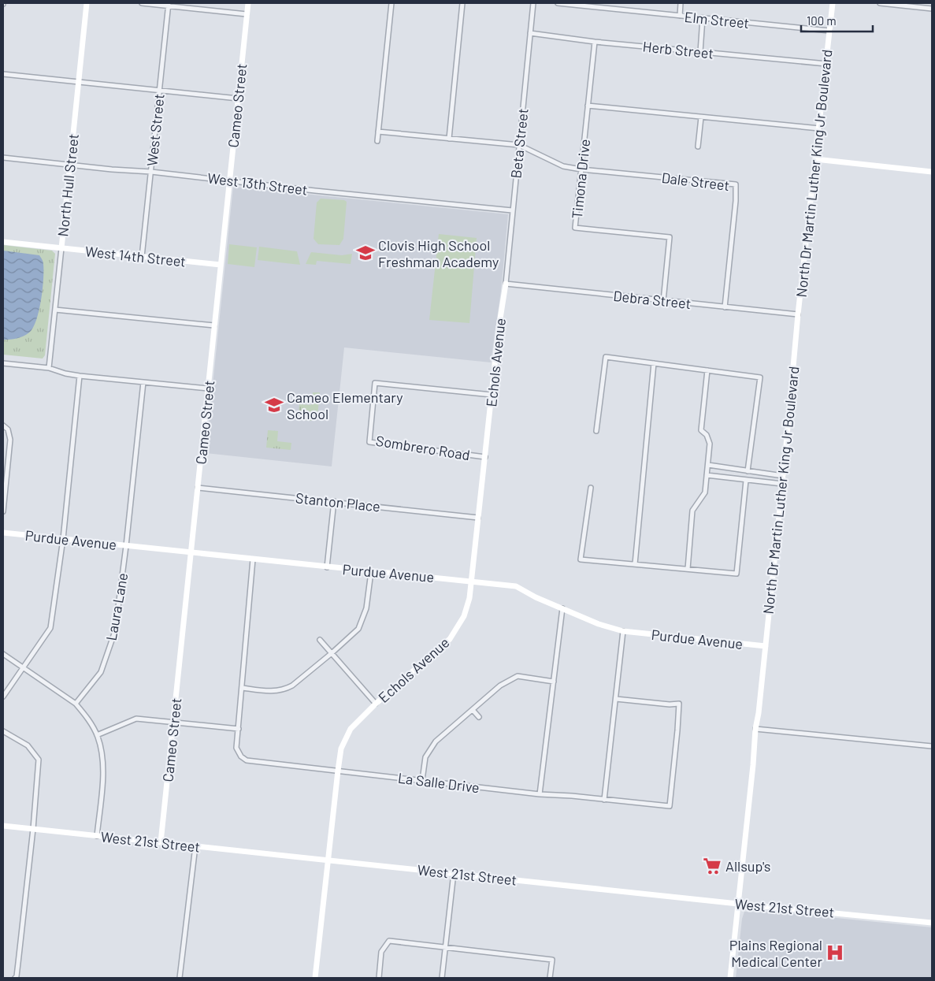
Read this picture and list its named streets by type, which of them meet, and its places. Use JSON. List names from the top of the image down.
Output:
{
  "streets": {
    "street": [
      "Elm Street",
      "Herb Street",
      "Cameo Street",
      "West Street",
      "Beta Street",
      "North Dr Martin Luther King Jr Boulevard",
      "Timona Drive",
      "Dale Street",
      "West 13th Street",
      "North Hull Street",
      "West 14th Street",
      "Debra Street",
      "Echols Avenue",
      "Sombrero Road",
      "Stanton Place",
      "Purdue Avenue",
      "Laura Lane",
      "La Salle Drive",
      "West 21st Street"
    ]
  },
  "crossings": [
    ["Elm Street", "North Dr Martin Luther King Jr Boulevard"],
    ["Herb Street", "Beta Street"],
    ["Herb Street", "North Dr Martin Luther King Jr Boulevard"],
    ["Herb Street", "Timona Drive"],
    ["Cameo Street", "West 13th Street"],
    ["Cameo Street", "West 14th Street"],
    ["Cameo Street", "Stanton Place"],
    ["Cameo Street", "Purdue Avenue"],
    ["Cameo Street", "West 21st Street"],
    ["West Street", "West 13th Street"],
    ["West Street", "West 14th Street"],
    ["Beta Street", "West 13th Street"],
    ["Beta Street", "Debra Street"],
    ["Beta Street", "Echols Avenue"],
    ["North Dr Martin Luther King Jr Boulevard", "Debra Street"],
    ["North Dr Martin Luther King Jr Boulevard", "Purdue Avenue"],
    ["North Dr Martin Luther King Jr Boulevard", "West 21st Street"],
    ["Timona Drive", "Dale Street"],
    ["Timona Drive", "Debra Street"],
    ["Dale Street", "Debra Street"],
    ["West 13th Street", "North Hull Street"],
    ["North Hull Street", "West 14th Street"],
    ["Debra Street", "Echols Avenue"],
    ["Echols Avenue", "Sombrero Road"],
    ["Echols Avenue", "Stanton Place"],
    ["Echols Avenue", "Purdue Avenue"],
    ["Echols Avenue", "La Salle Drive"],
    ["Echols Avenue", "West 21st Street"],
    ["Purdue Avenue", "Laura Lane"],
    ["Purdue Avenue", "La Salle Drive"]
  ],
  "places": {
    "school or university": ["Clovis High School Freshman Academy", "Cameo Elementary School"],
    "supermarket": ["Allsup's"],
    "hospital": ["Plains Regional Medical Center"]
  },
  "scale_bar": "100 m"
}
